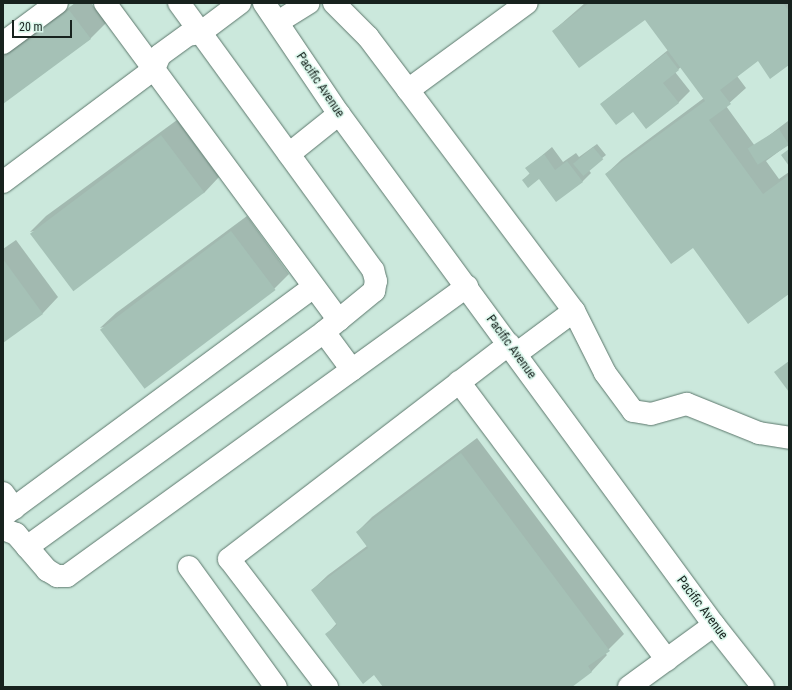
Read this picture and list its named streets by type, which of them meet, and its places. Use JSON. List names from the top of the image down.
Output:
{
  "streets": {
    "street": ["Pacific Avenue"]
  },
  "scale_bar": "20 m"
}
